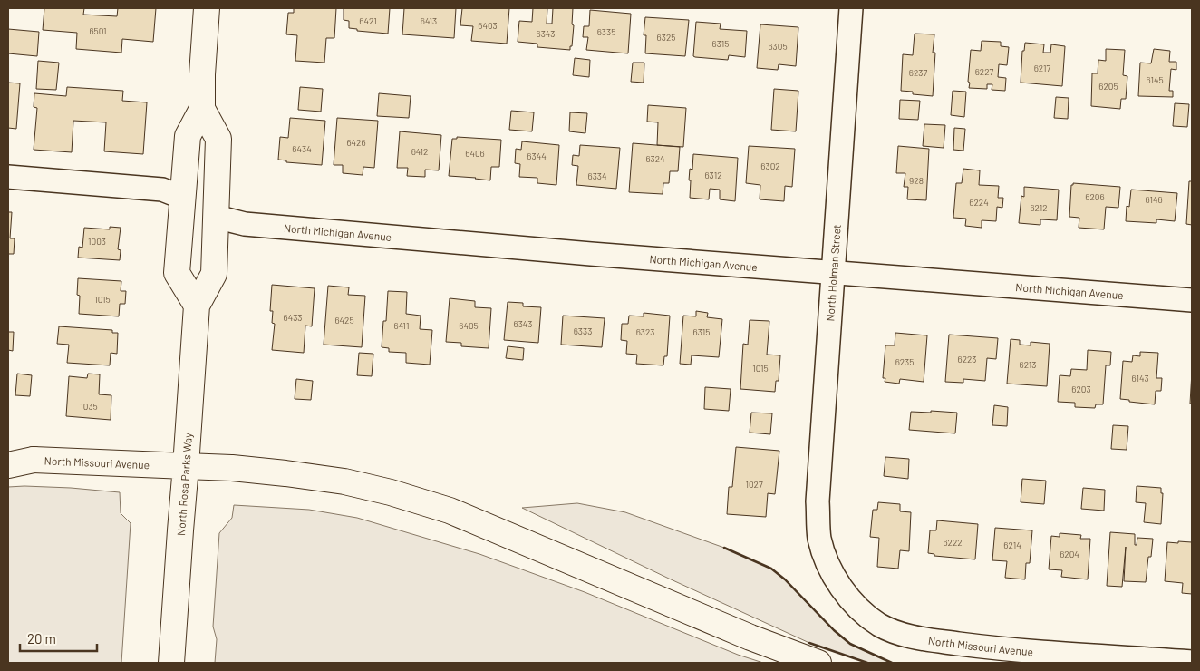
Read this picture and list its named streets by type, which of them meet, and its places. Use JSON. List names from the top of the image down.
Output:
{
  "streets": {
    "main road": ["North Missouri Avenue", "North Rosa Parks Way"],
    "street": ["North Michigan Avenue", "North Holman Street"]
  },
  "crossings": [
    ["North Michigan Avenue", "North Holman Street"],
    ["North Michigan Avenue", "North Rosa Parks Way"],
    ["North Holman Street", "North Missouri Avenue"],
    ["North Missouri Avenue", "North Rosa Parks Way"]
  ],
  "house_numbers": [
    "6421",
    "6413",
    "6403",
    "6501",
    "6335",
    "6343",
    "6325",
    "6315",
    "6305",
    "6217",
    "6227",
    "6237",
    "6145",
    "6205",
    "6426",
    "6434",
    "6412",
    "6406",
    "6344",
    "6324",
    "6302",
    "6312",
    "6334",
    "928",
    "6206",
    "6146",
    "6224",
    "6212",
    "1003",
    "1015",
    "6433",
    "6425",
    "6343",
    "6411",
    "6405",
    "6333",
    "6323",
    "6315",
    "6223",
    "6235",
    "6213",
    "1015",
    "6143",
    "6203",
    "1035",
    "1027",
    "6222",
    "6214",
    "6204"
  ],
  "scale_bar": "20 m"
}
